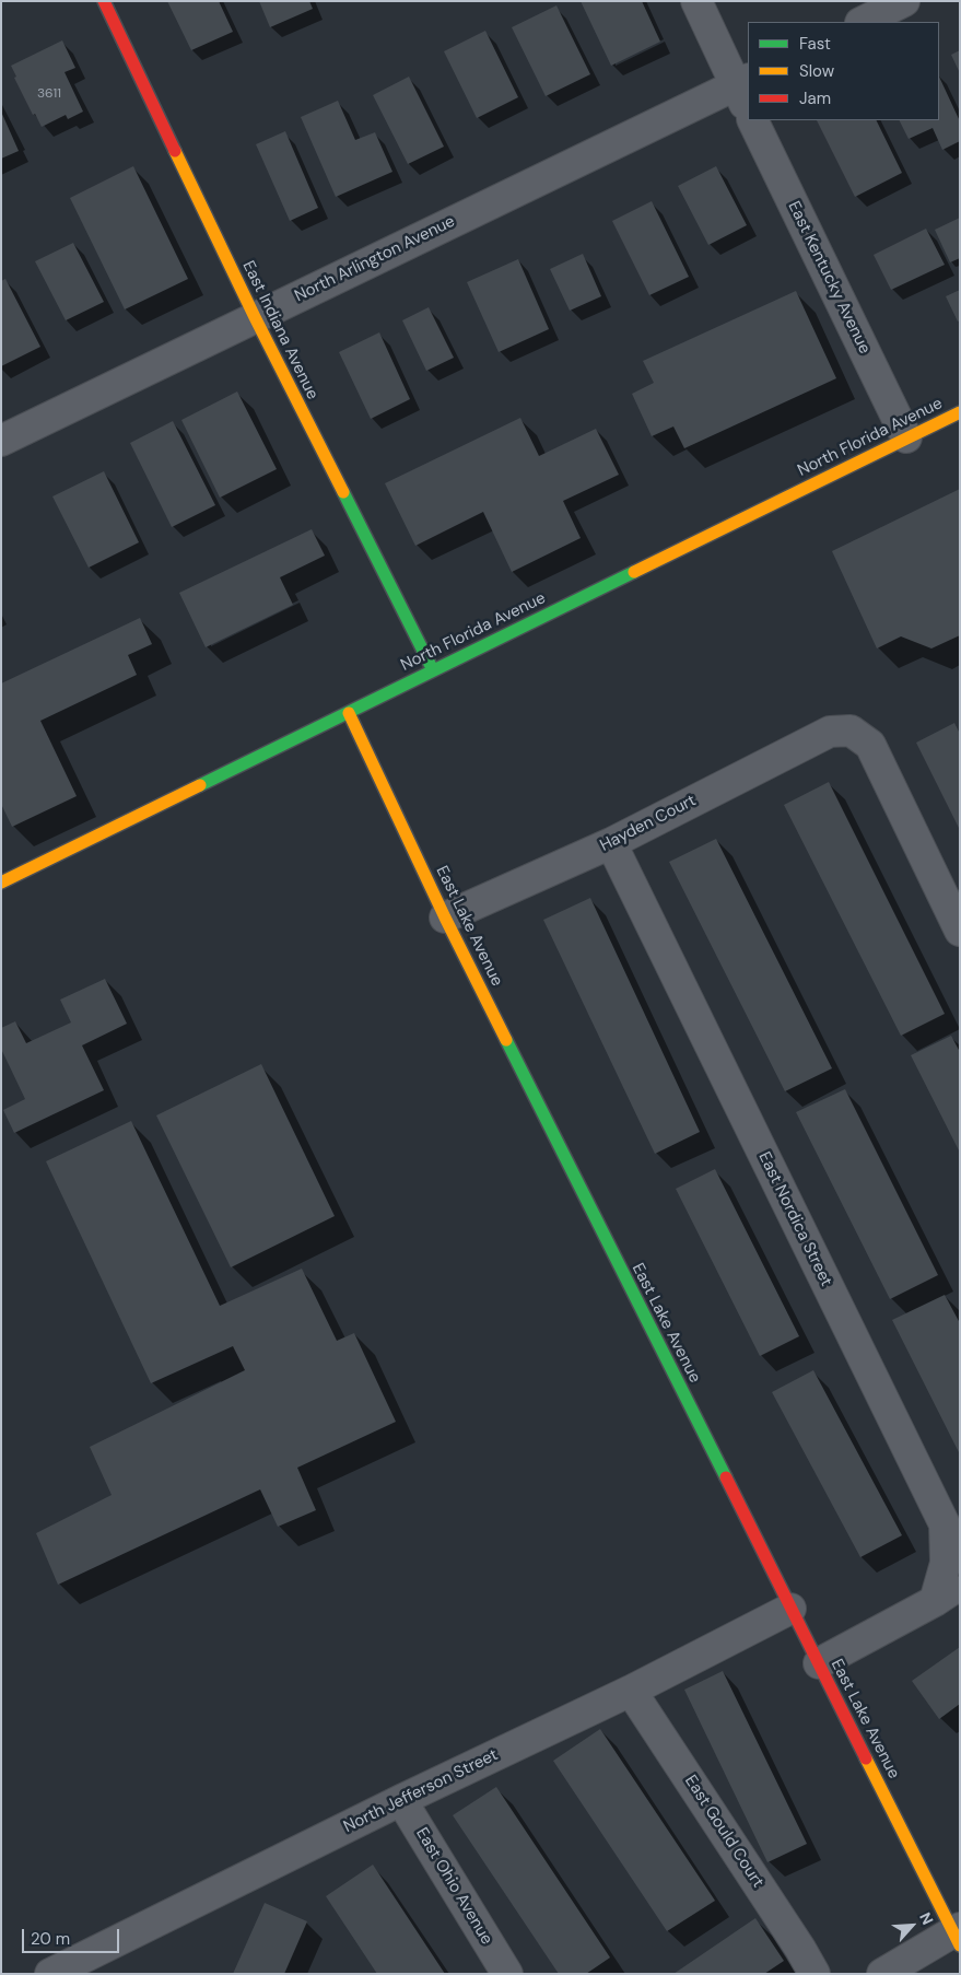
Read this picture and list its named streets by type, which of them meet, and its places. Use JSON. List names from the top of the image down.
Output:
{
  "streets": {
    "street": [
      "North Arlington Avenue",
      "East Kentucky Avenue",
      "East Indiana Avenue",
      "North Florida Avenue",
      "Hayden Court",
      "East Lake Avenue",
      "East Nordica Street",
      "North Jefferson Street",
      "East Gould Court",
      "East Ohio Avenue"
    ]
  },
  "crossings": [
    ["North Arlington Avenue", "East Indiana Avenue"],
    ["East Kentucky Avenue", "North Florida Avenue"],
    ["East Indiana Avenue", "North Florida Avenue"],
    ["North Florida Avenue", "East Lake Avenue"],
    ["Hayden Court", "East Lake Avenue"],
    ["Hayden Court", "East Nordica Street"],
    ["East Lake Avenue", "North Jefferson Street"],
    ["North Jefferson Street", "East Gould Court"],
    ["North Jefferson Street", "East Ohio Avenue"]
  ],
  "house_numbers": ["3611"],
  "legend": ["Fast", "Slow", "Jam"],
  "scale_bar": "20 m",
  "north": "top right"
}
